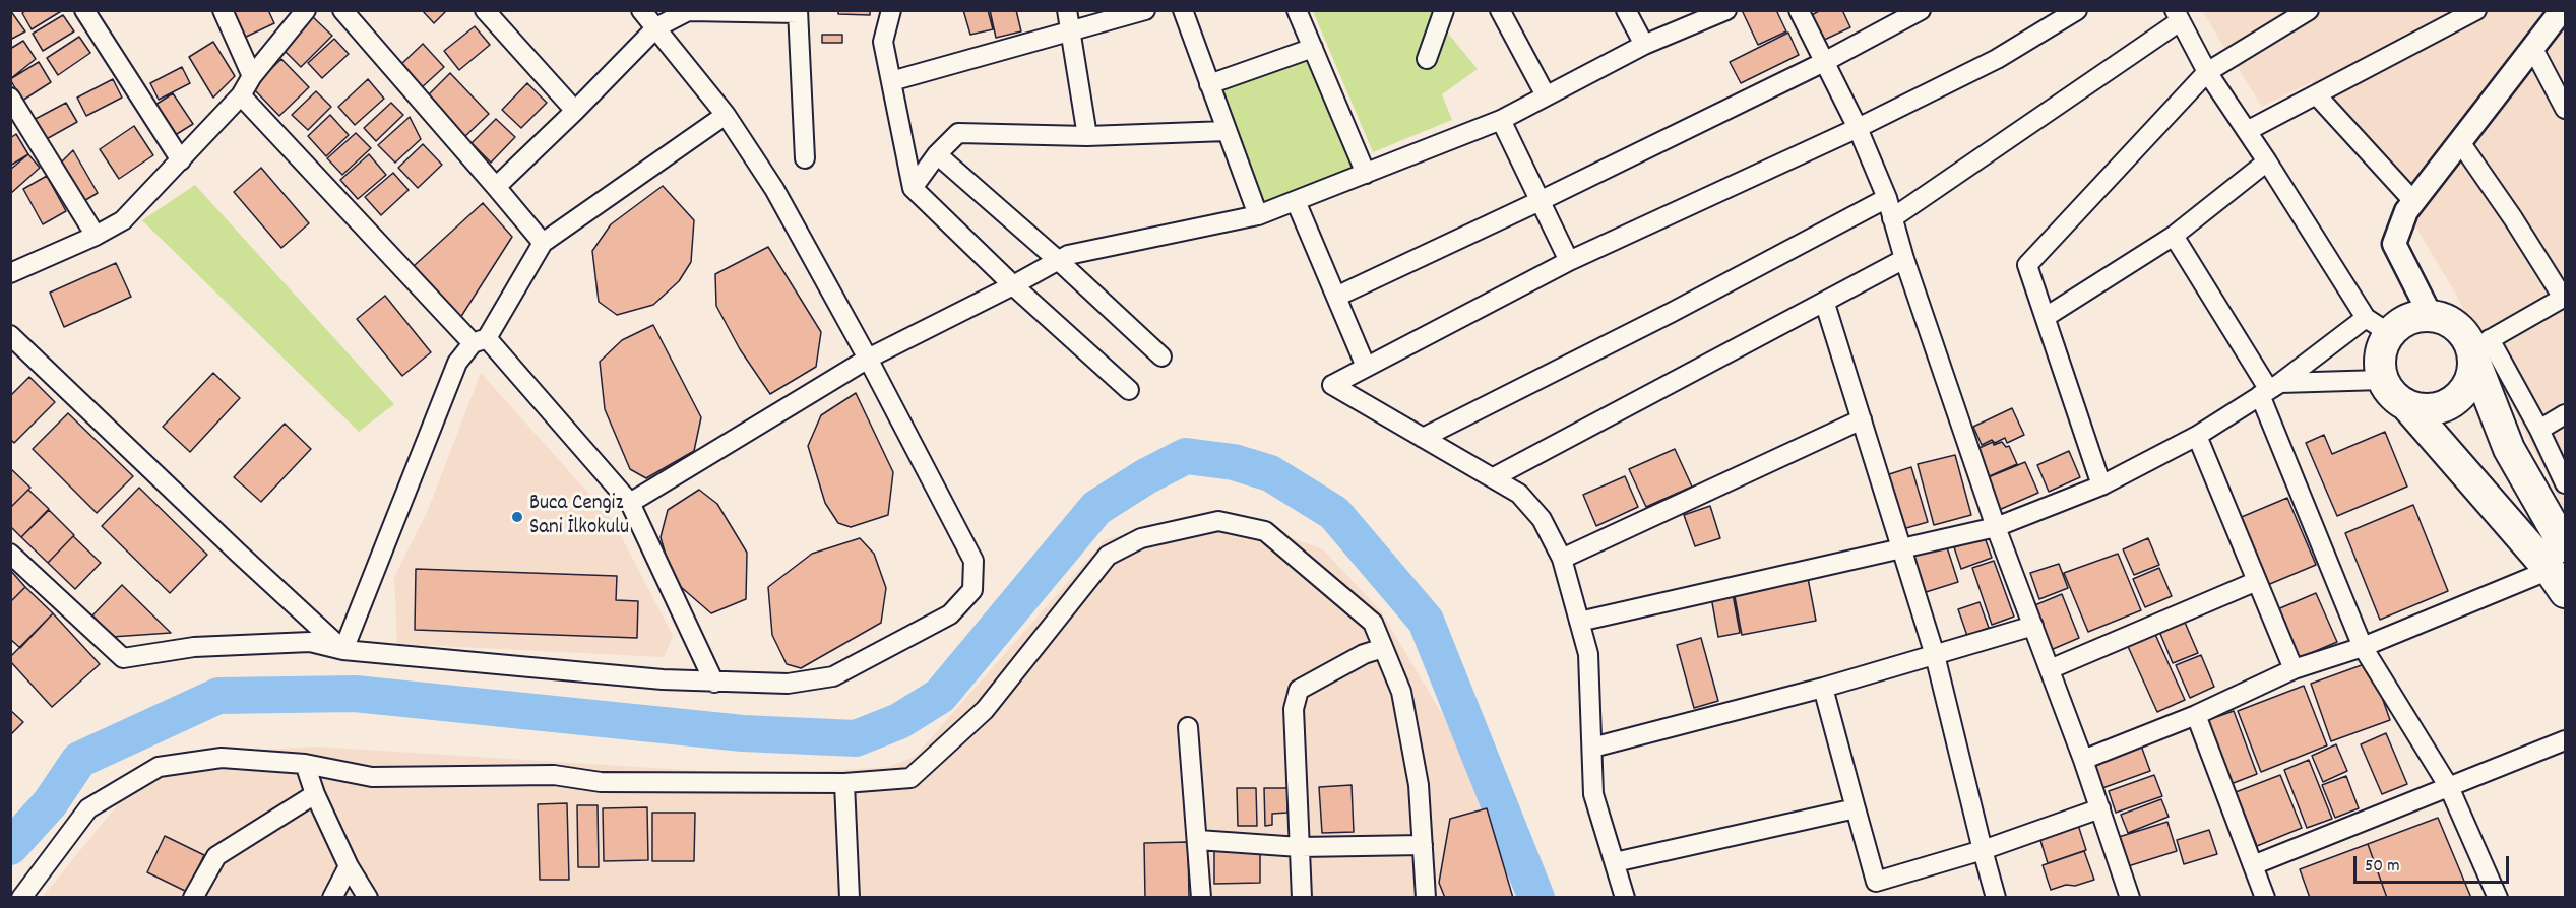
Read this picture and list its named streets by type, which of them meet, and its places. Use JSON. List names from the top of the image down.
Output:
{
  "places": ["Buca Cengiz Sani İlkokulu"],
  "scale_bar": "50 m"
}
